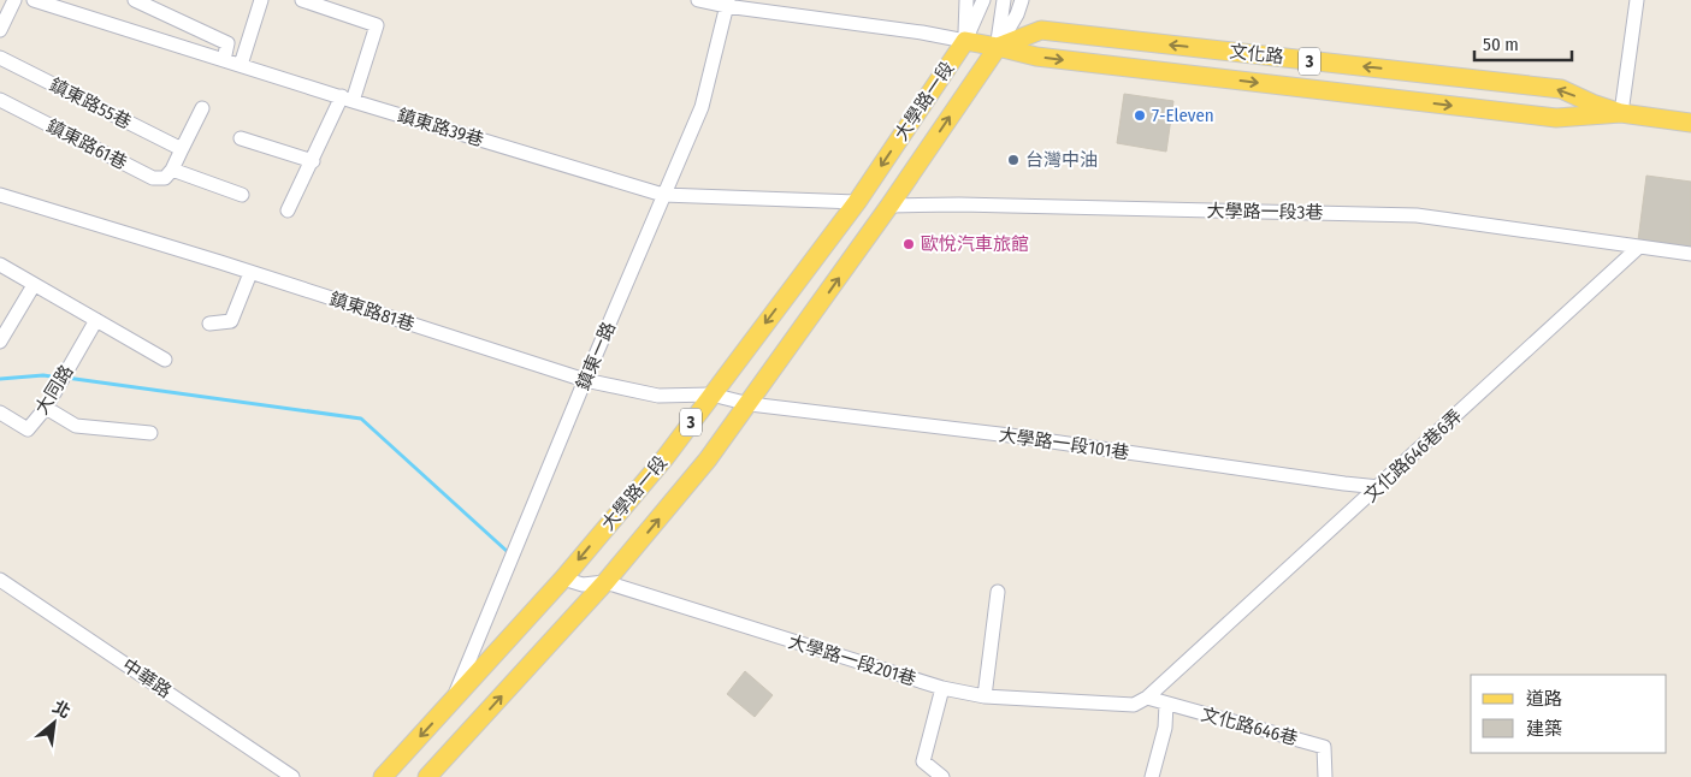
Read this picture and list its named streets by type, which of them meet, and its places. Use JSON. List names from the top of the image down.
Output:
{
  "streets": {
    "main road": ["文化路", "3", "大學路一段"],
    "street": [
      "鎮東路55巷",
      "鎮東路39巷",
      "鎮東路61巷",
      "大學路一段3巷",
      "鎮東路81巷",
      "鎮東一路",
      "大同路",
      "大學路一段101巷",
      "文化路646巷6弄",
      "大學路一段201巷",
      "中華路",
      "文化路646巷"
    ]
  },
  "crossings": [
    ["文化路", "大學路一段"],
    ["文化路", "鎮東一路"],
    ["大學路一段", "鎮東路39巷"],
    ["大學路一段", "大學路一段3巷"],
    ["大學路一段", "鎮東路81巷"],
    ["大學路一段", "鎮東一路"],
    ["大學路一段", "大學路一段101巷"],
    ["大學路一段", "大學路一段201巷"],
    ["鎮東路39巷", "鎮東一路"],
    ["大學路一段3巷", "文化路646巷6弄"],
    ["鎮東路81巷", "鎮東一路"],
    ["鎮東路81巷", "大學路一段101巷"],
    ["大學路一段101巷", "文化路646巷6弄"],
    ["文化路646巷6弄", "大學路一段201巷"],
    ["文化路646巷6弄", "文化路646巷"],
    ["大學路一段201巷", "文化路646巷"]
  ],
  "places": ["7-Eleven", "台灣中油", "歐悅汽車旅館"],
  "legend": ["道路", "建築"],
  "scale_bar": "50 m",
  "north": "top right"
}
